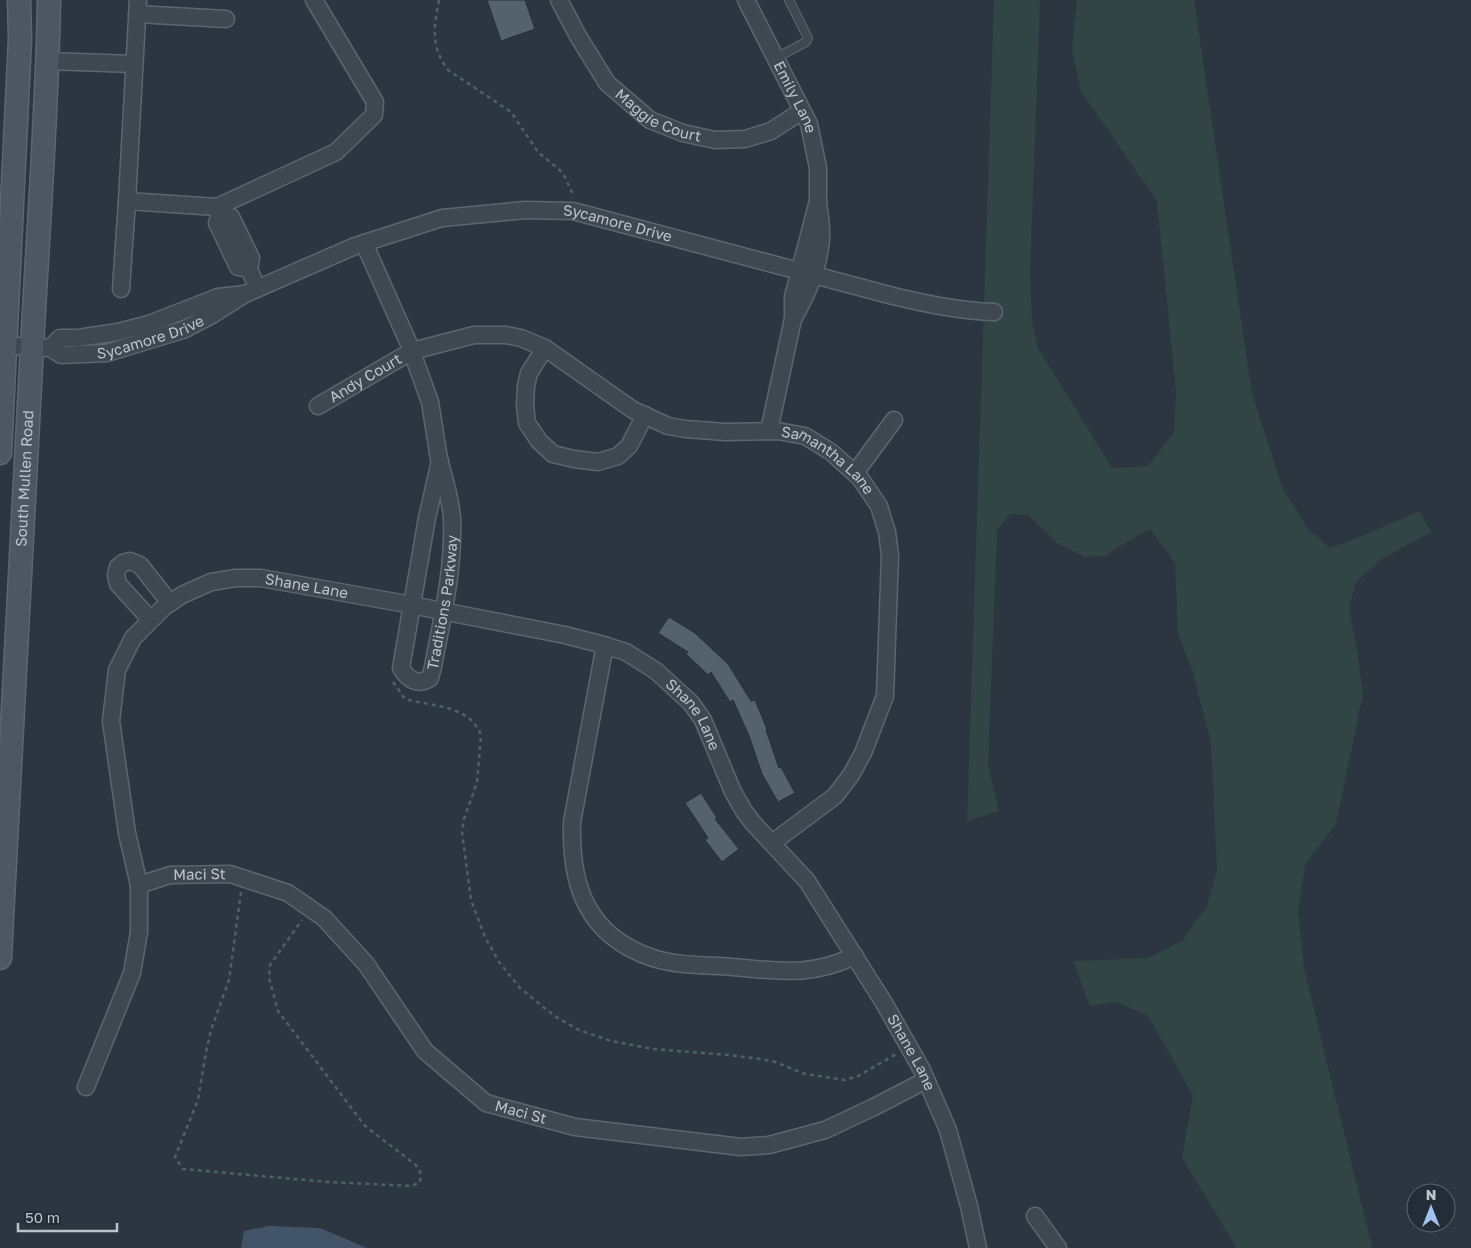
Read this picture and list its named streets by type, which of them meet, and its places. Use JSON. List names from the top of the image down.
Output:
{
  "streets": {
    "street": [
      "Emily Lane",
      "Maggie Court",
      "Sycamore Drive",
      "Andy Court",
      "Samantha Lane",
      "South Mullen Road",
      "Shane Lane",
      "Traditions Parkway",
      "Maci St"
    ]
  },
  "crossings": [
    ["Emily Lane", "Maggie Court"],
    ["Emily Lane", "Sycamore Drive"],
    ["Emily Lane", "Samantha Lane"],
    ["Sycamore Drive", "South Mullen Road"],
    ["Sycamore Drive", "Traditions Parkway"],
    ["Andy Court", "Samantha Lane"],
    ["Andy Court", "Traditions Parkway"],
    ["Samantha Lane", "Shane Lane"],
    ["Samantha Lane", "Traditions Parkway"],
    ["Shane Lane", "Traditions Parkway"],
    ["Shane Lane", "Maci St"]
  ],
  "scale_bar": "50 m",
  "north": "top"
}
